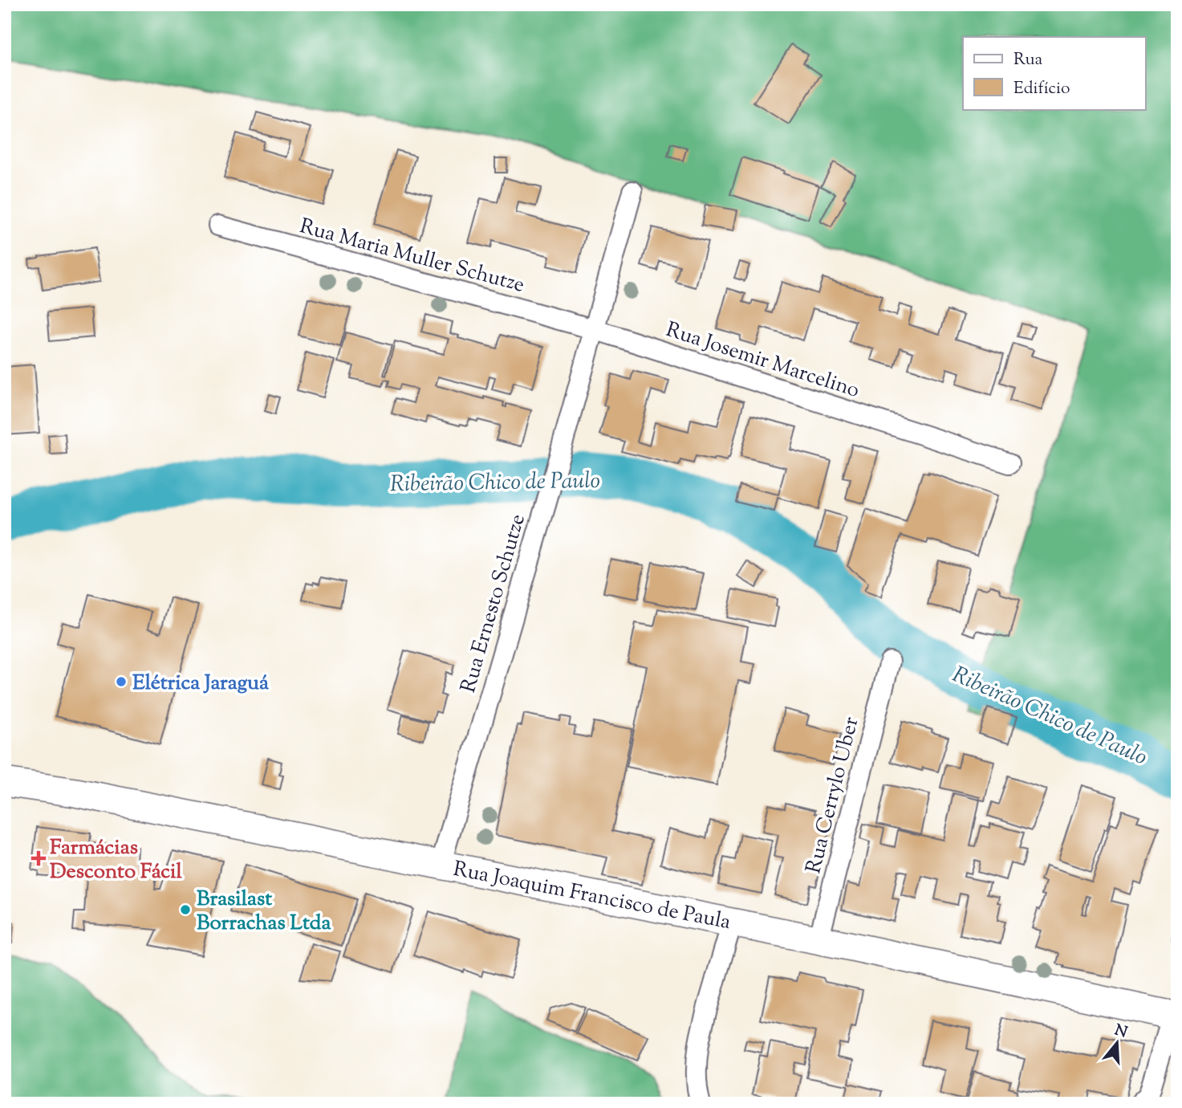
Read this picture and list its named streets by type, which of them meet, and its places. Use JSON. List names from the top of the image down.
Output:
{
  "streets": {
    "main road": ["Rua Joaquim Francisco de Paula"],
    "street": [
      "Rua Maria Muller Schutze",
      "Rua Josemir Marcelino",
      "Rua Ernesto Schutze",
      "Rua Cerrylo Uber"
    ]
  },
  "crossings": [
    ["Rua Maria Muller Schutze", "Rua Josemir Marcelino"],
    ["Rua Maria Muller Schutze", "Rua Ernesto Schutze"],
    ["Rua Josemir Marcelino", "Rua Ernesto Schutze"],
    ["Rua Ernesto Schutze", "Rua Joaquim Francisco de Paula"],
    ["Rua Cerrylo Uber", "Rua Joaquim Francisco de Paula"]
  ],
  "water": ["Ribeirão Chico de Paulo"],
  "places": {
    "other": ["Elétrica Jaraguá", "Brasilast Borrachas Ltda"],
    "health": ["Farmácias Desconto Fácil"]
  },
  "legend": ["Rua", "Edifício"],
  "north": "top"
}
